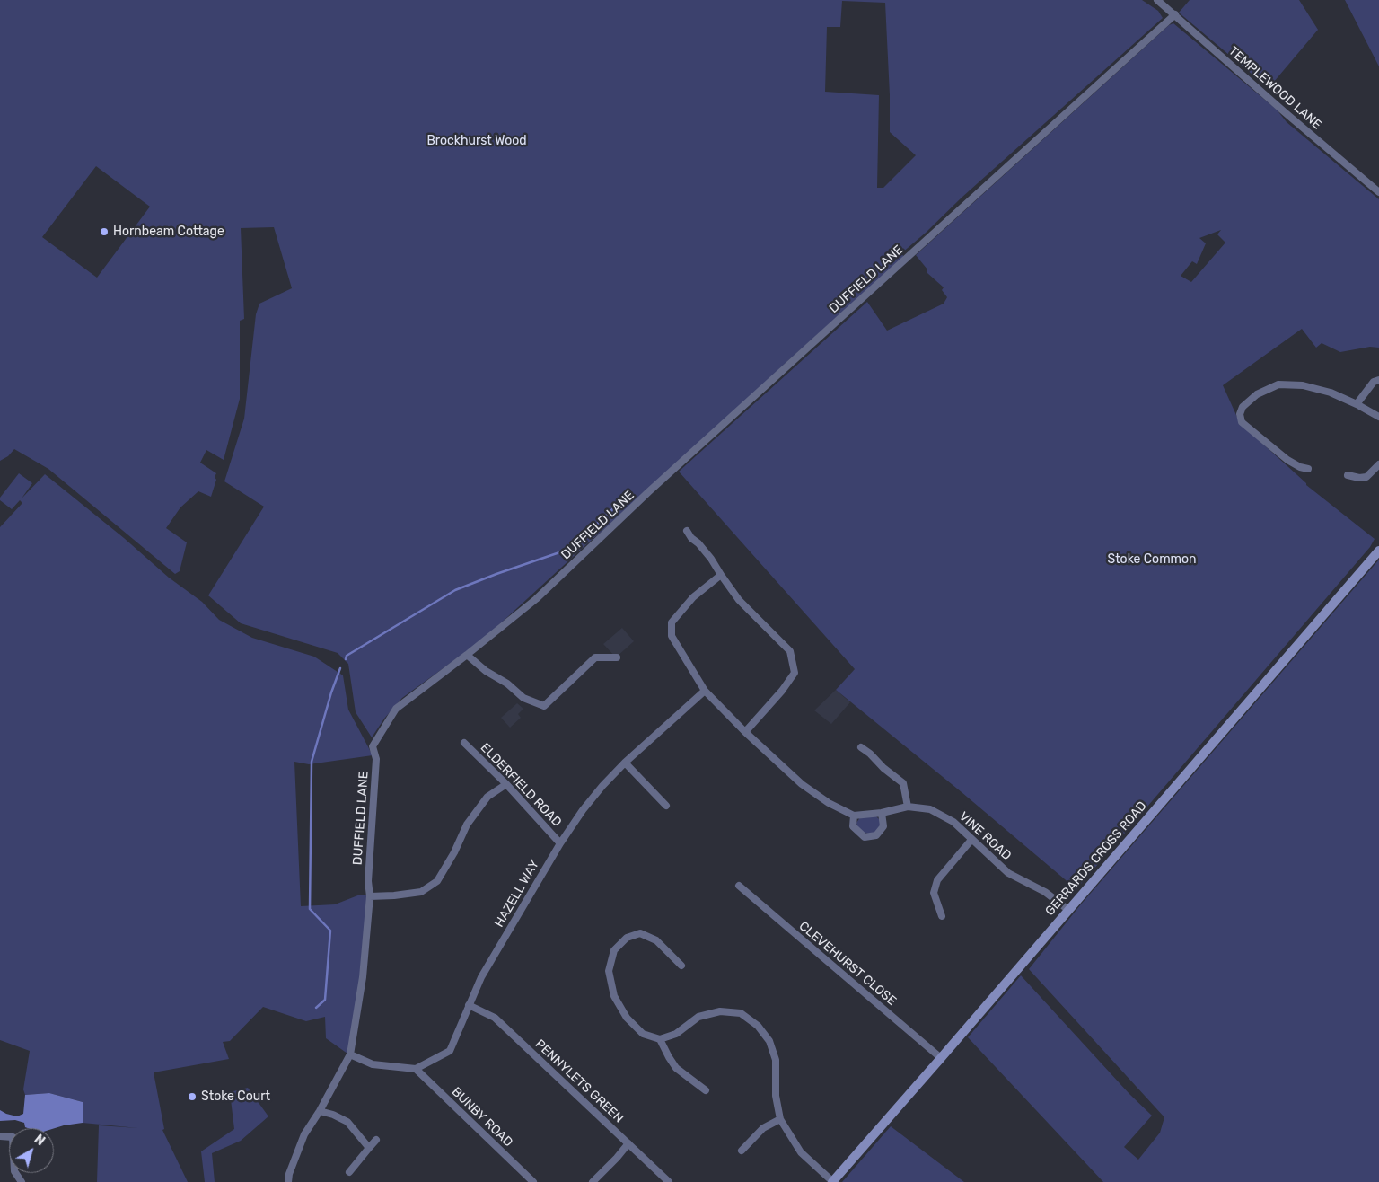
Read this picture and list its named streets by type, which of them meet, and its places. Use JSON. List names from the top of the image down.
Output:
{
  "streets": {
    "main road": ["GERRARDS CROSS ROAD"],
    "street": [
      "TEMPLEWOOD LANE",
      "DUFFIELD LANE",
      "ELDERFIELD ROAD",
      "VINE ROAD",
      "HAZELL WAY",
      "CLEVEHURST CLOSE",
      "PENNYLETS GREEN",
      "BUNBY ROAD"
    ]
  },
  "crossings": [
    ["TEMPLEWOOD LANE", "DUFFIELD LANE"],
    ["ELDERFIELD ROAD", "HAZELL WAY"],
    ["VINE ROAD", "GERRARDS CROSS ROAD"],
    ["GERRARDS CROSS ROAD", "CLEVEHURST CLOSE"],
    ["HAZELL WAY", "PENNYLETS GREEN"],
    ["HAZELL WAY", "BUNBY ROAD"]
  ],
  "parks": ["Brockhurst Wood", "Stoke Common"],
  "places": ["Hornbeam Cottage", "Stoke Court"],
  "north": "top right"
}
